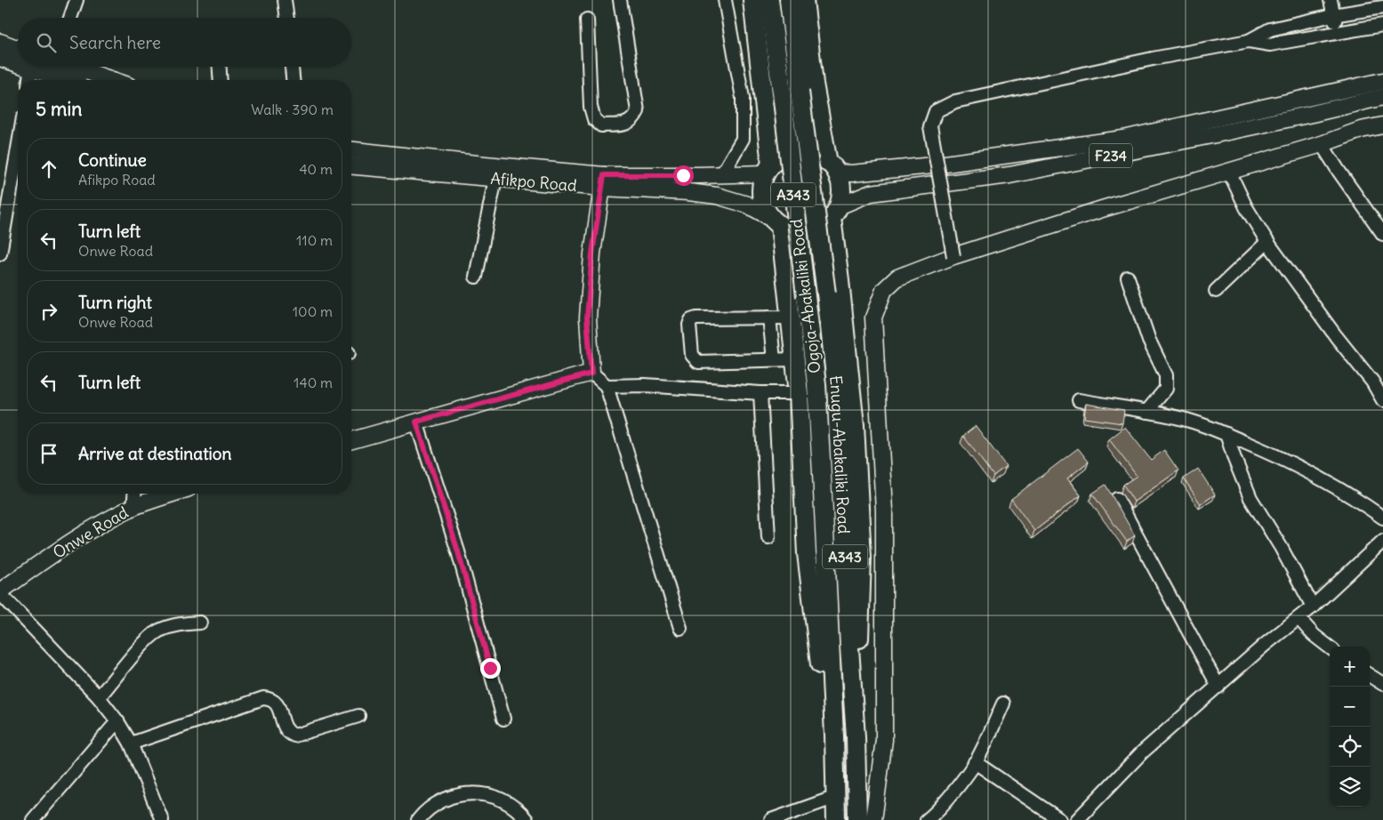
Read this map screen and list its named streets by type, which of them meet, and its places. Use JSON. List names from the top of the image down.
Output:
{
  "streets": {
    "highway": ["A343", "Ogoja-Abakaliki Road", "Enugu-Abakaliki Road"],
    "main road": ["F234", "Afikpo Road", "Onwe Road"]
  },
  "crossings": [
    ["F234", "Afikpo Road"],
    ["A343", "Ogoja-Abakaliki Road"]
  ],
  "page": {
    "search": "Search here",
    "heading": ["5 min", "Walk · 390 m"],
    "list": [
      ["Continue", "Afikpo Road", "40 m"],
      ["Turn left", "Onwe Road", "110 m"],
      ["Turn right", "Onwe Road", "100 m"],
      ["Turn left", "140 m"],
      "Arrive at destination"
    ],
    "map_buttons": ["+", "−"]
  }
}
